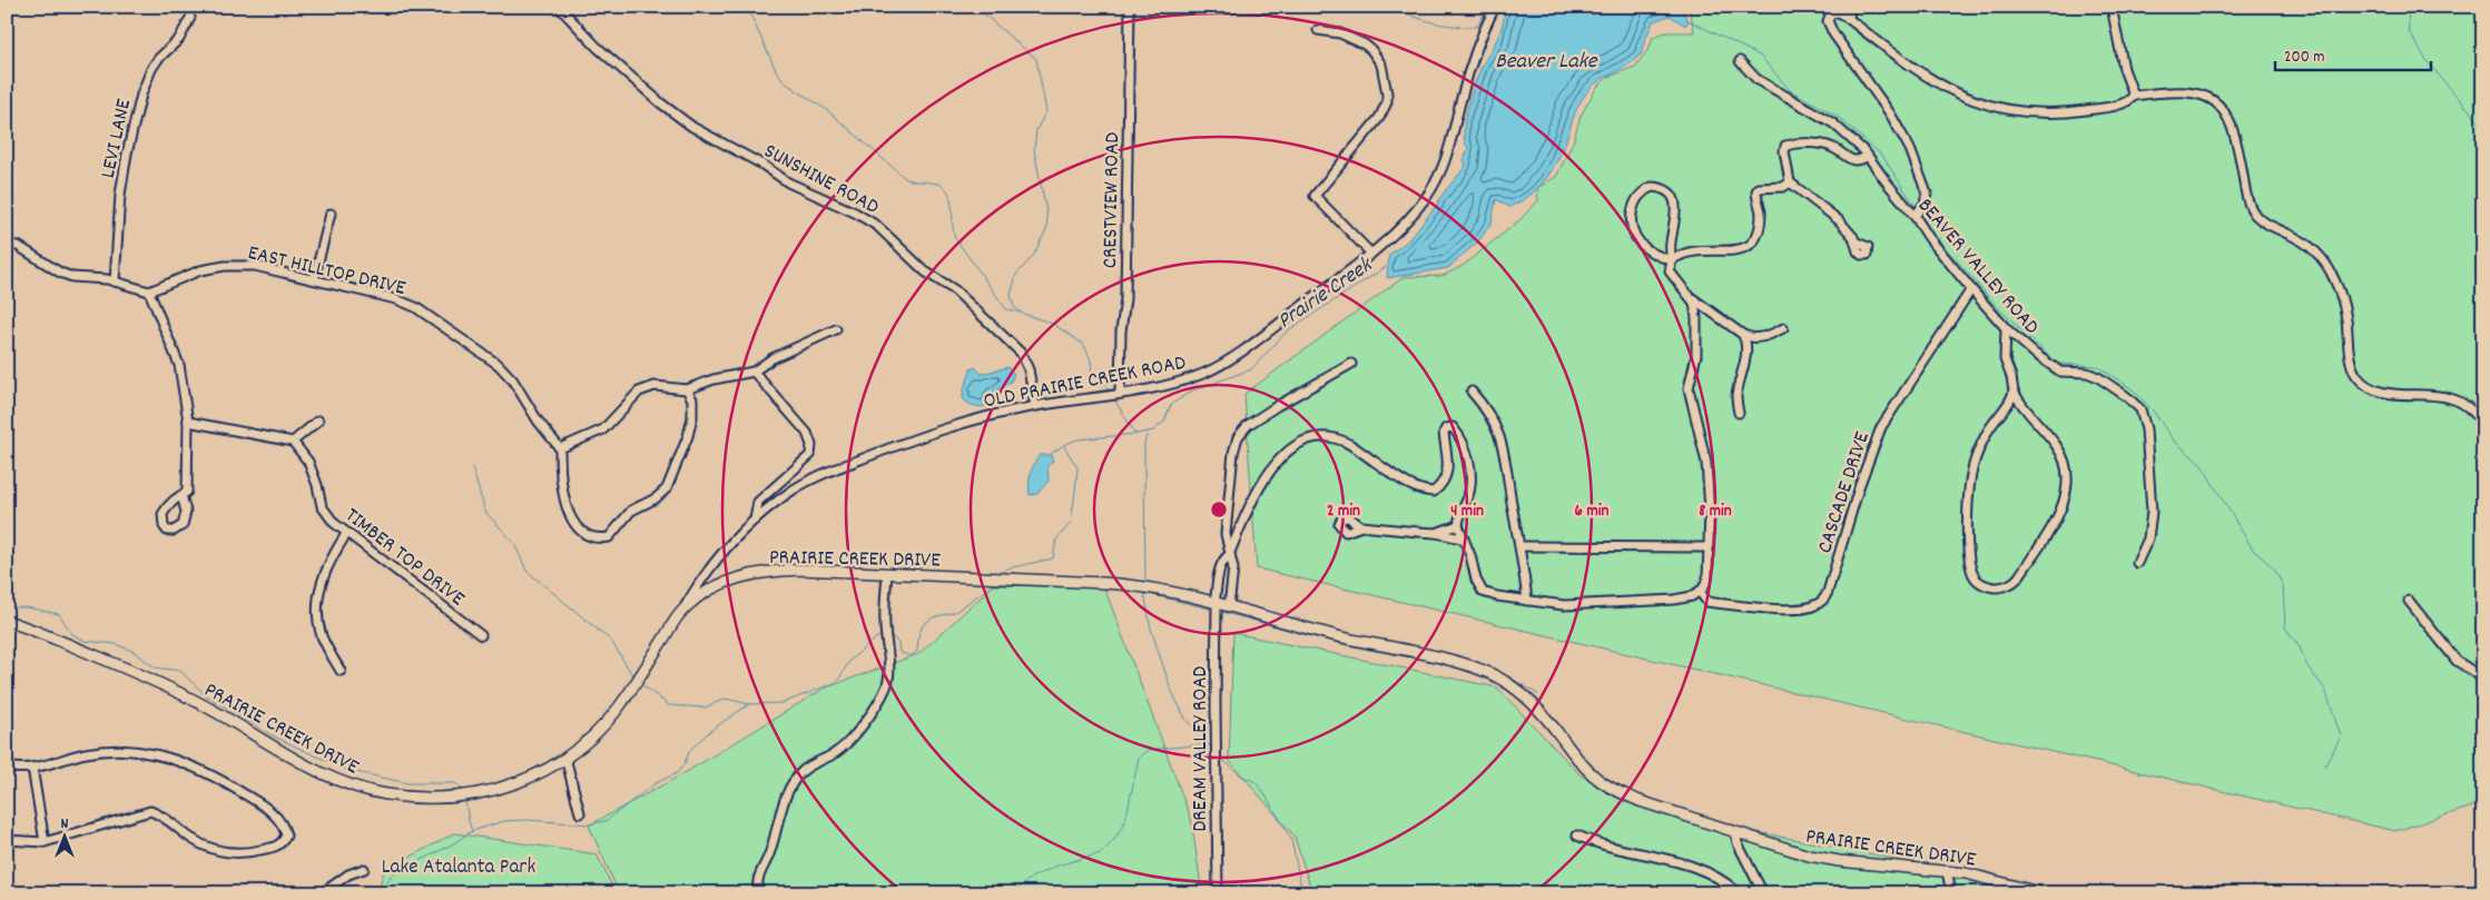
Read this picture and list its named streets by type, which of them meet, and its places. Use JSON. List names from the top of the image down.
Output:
{
  "streets": {
    "main road": ["PRAIRIE CREEK DRIVE"],
    "street": [
      "LEVI LANE",
      "SUNSHINE ROAD",
      "CRESTVIEW ROAD",
      "BEAVER VALLEY ROAD",
      "EAST HILLTOP DRIVE",
      "OLD PRAIRIE CREEK ROAD",
      "CASCADE DRIVE",
      "TIMBER TOP DRIVE",
      "DREAM VALLEY ROAD"
    ]
  },
  "crossings": [
    ["SUNSHINE ROAD", "OLD PRAIRIE CREEK ROAD"],
    ["CRESTVIEW ROAD", "OLD PRAIRIE CREEK ROAD"],
    ["BEAVER VALLEY ROAD", "CASCADE DRIVE"],
    ["OLD PRAIRIE CREEK ROAD", "PRAIRIE CREEK DRIVE"],
    ["PRAIRIE CREEK DRIVE", "DREAM VALLEY ROAD"]
  ],
  "water": ["Beaver Lake", "Prairie Creek"],
  "parks": ["Lake Atalanta Park"],
  "scale_bar": "200 m",
  "north": "top",
  "rings": [
    "2 min",
    "4 min",
    "6 min",
    "8 min"
  ]
}
